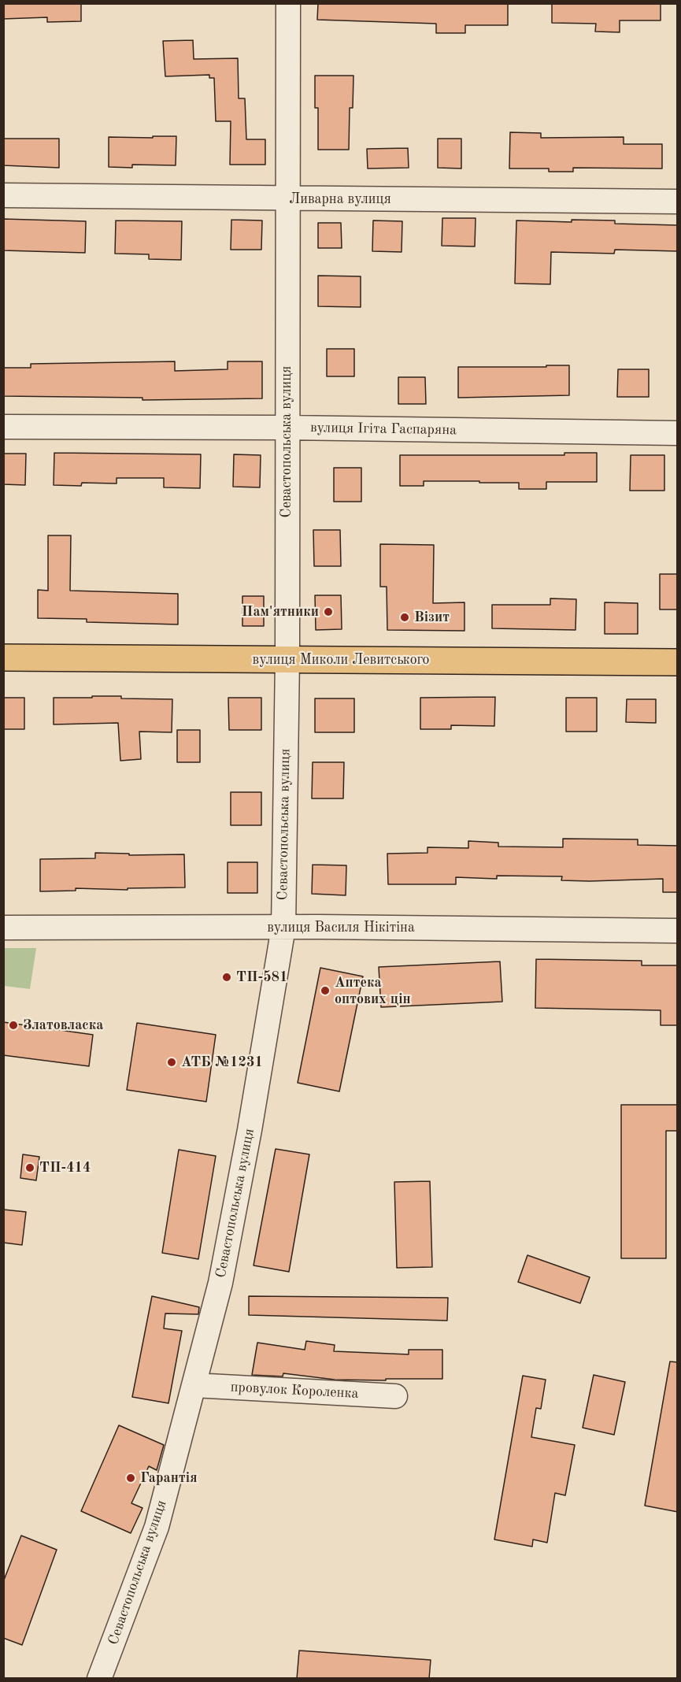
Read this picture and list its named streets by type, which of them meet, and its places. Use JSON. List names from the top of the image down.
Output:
{
  "streets": {
    "main road": ["вулиця Миколи Левитського"],
    "street": [
      "Ливарна вулиця",
      "вулиця Ігіта Гаспаряна",
      "Севастопольська вулиця",
      "вулиця Василя Нікітіна",
      "провулок Короленка"
    ]
  },
  "crossings": [
    ["Ливарна вулиця", "Севастопольська вулиця"],
    ["вулиця Ігіта Гаспаряна", "Севастопольська вулиця"],
    ["Севастопольська вулиця", "вулиця Миколи Левитського"],
    ["Севастопольська вулиця", "вулиця Василя Нікітіна"],
    ["Севастопольська вулиця", "провулок Короленка"]
  ],
  "places": [
    "Пам'ятники",
    "Візит",
    "ТП-581",
    "Аптека оптових цін",
    "Златовласка",
    "АТБ №1231",
    "ТП-414",
    "Гарантія"
  ]
}
